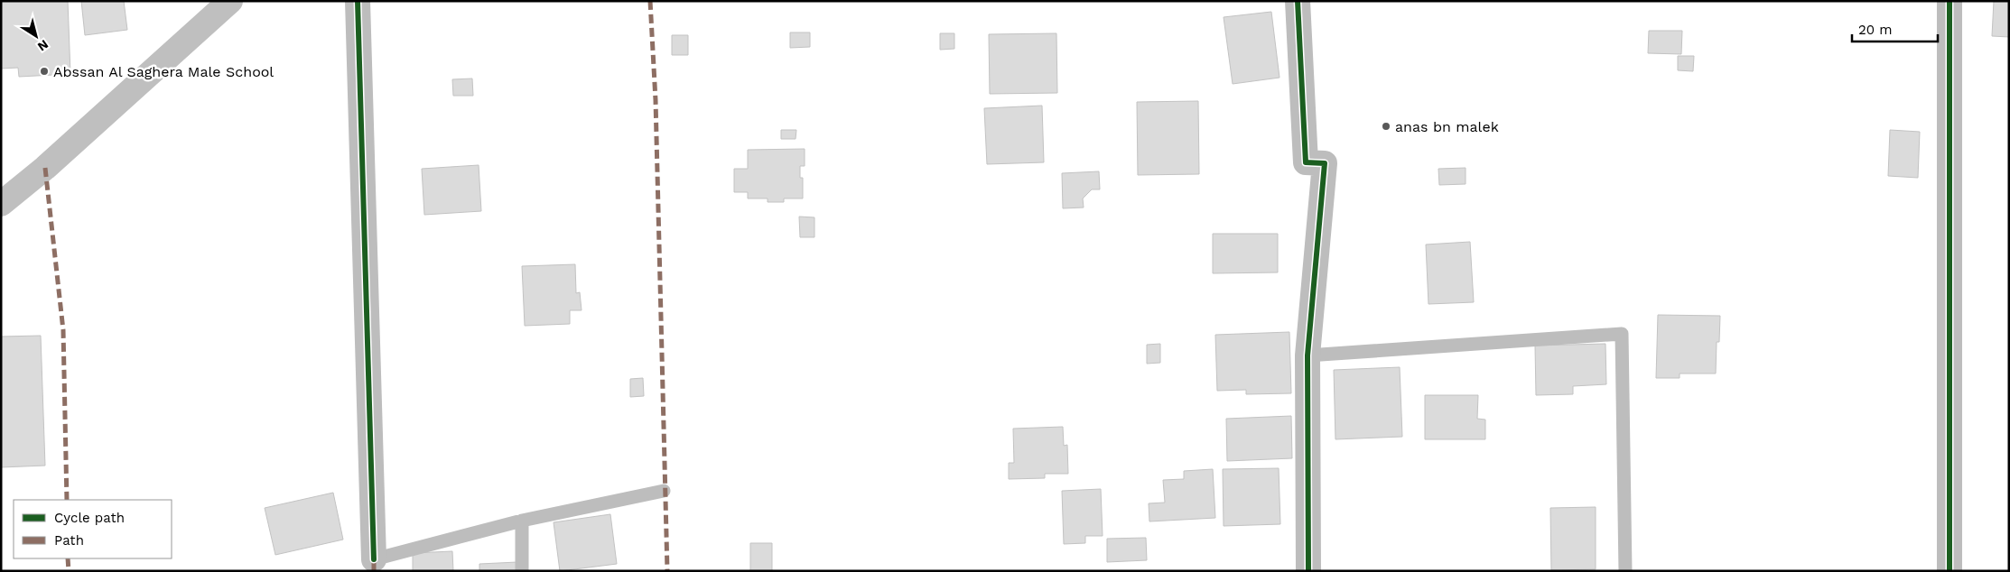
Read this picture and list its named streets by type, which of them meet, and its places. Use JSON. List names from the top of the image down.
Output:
{
  "places": ["Abssan Al Saghera Male School", "anas bn malek"],
  "legend": ["Cycle path", "Path"],
  "scale_bar": "20 m",
  "north": "bottom right"
}
